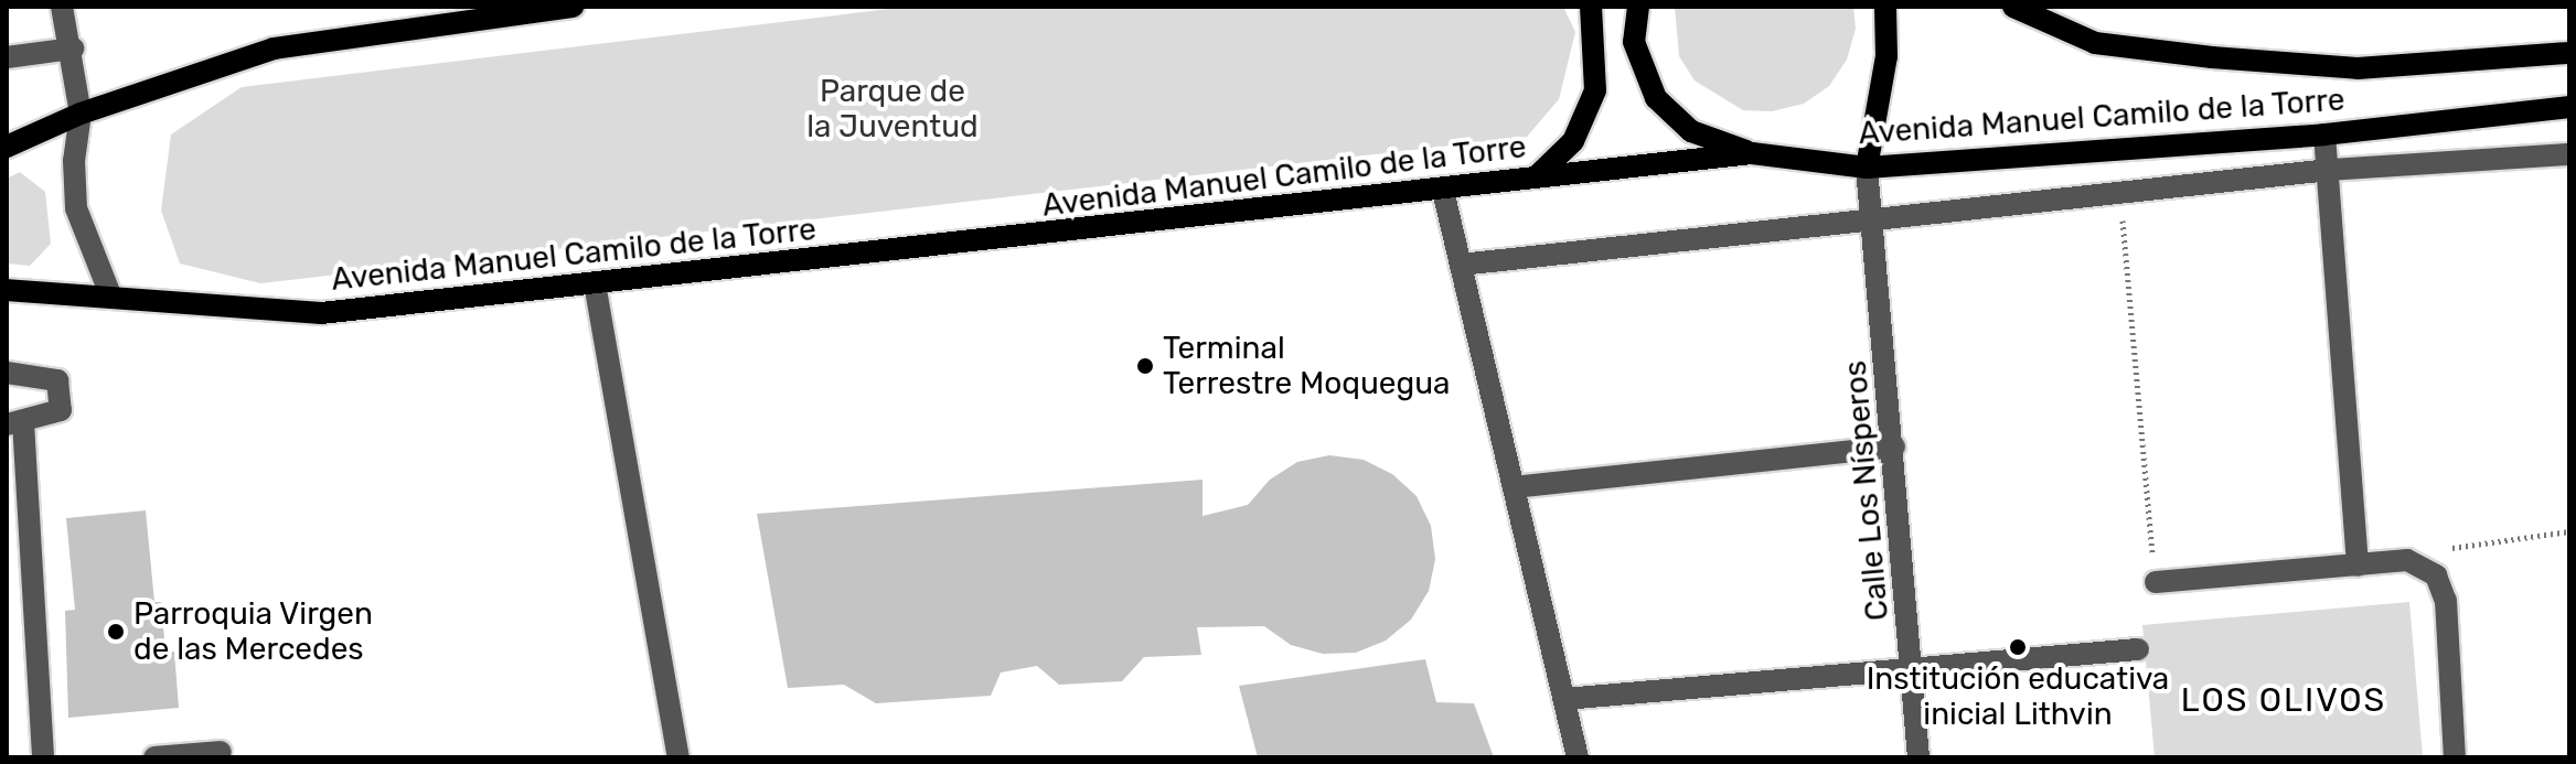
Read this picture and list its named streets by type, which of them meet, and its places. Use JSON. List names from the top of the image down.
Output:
{
  "streets": {
    "main road": ["Avenida Manuel Camilo de la Torre"],
    "street": ["Calle Los Nísperos"]
  },
  "crossings": [
    ["Avenida Manuel Camilo de la Torre", "Calle Los Nísperos"]
  ],
  "districts": ["LOS OLIVOS"],
  "parks": ["Parque de la Juventud"],
  "places": ["Terminal Terrestre Moquegua", "Parroquia Virgen de las Mercedes", "Institución educativa inicial Lithvin"]
}
